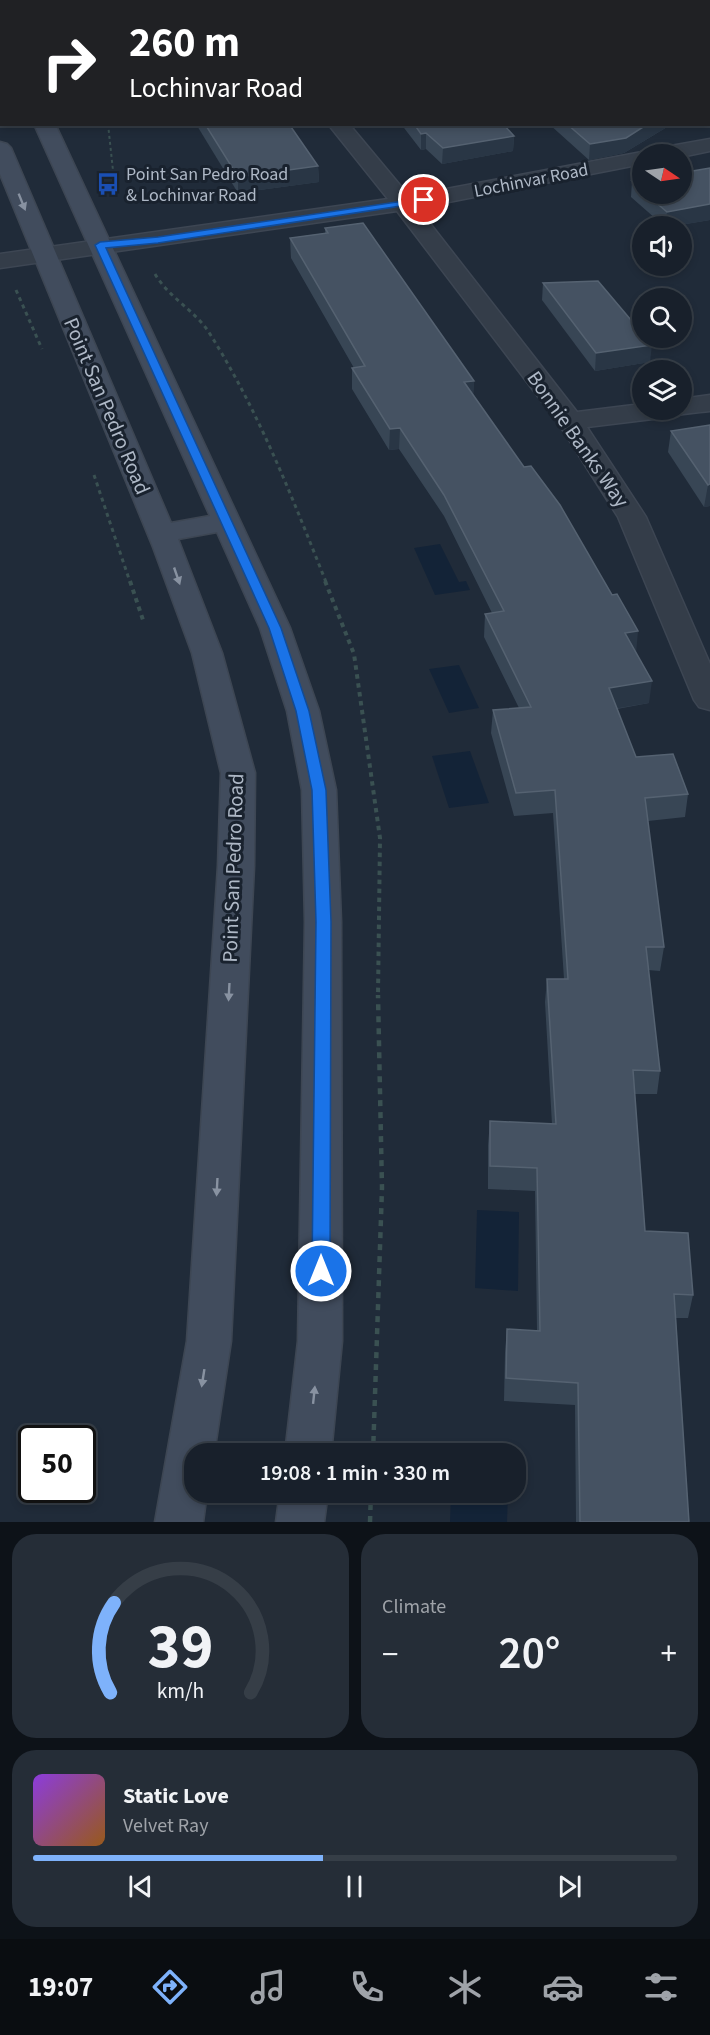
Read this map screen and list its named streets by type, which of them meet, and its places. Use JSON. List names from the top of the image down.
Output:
{
  "streets": {
    "main road": ["Point San Pedro Road"],
    "street": ["Lochinvar Road", "Bonnie Banks Way"]
  },
  "crossings": [
    ["Lochinvar Road", "Point San Pedro Road"],
    ["Lochinvar Road", "Bonnie Banks Way"]
  ],
  "places": {
    "bus stop": ["Point San Pedro Road & Lochinvar Road"]
  },
  "north": "right",
  "page": {
    "turn": ["260 m", "Lochinvar Road"],
    "limit": "50",
    "trip": "19:08 · 1 min · 330 m",
    "tile": "Climate",
    "heat": ["−", "20°", "+"],
    "song": ["Static Love", "Velvet Ray"],
    "tabs": "19:07",
    "gauge": ["39", "km/h"]
  }
}
